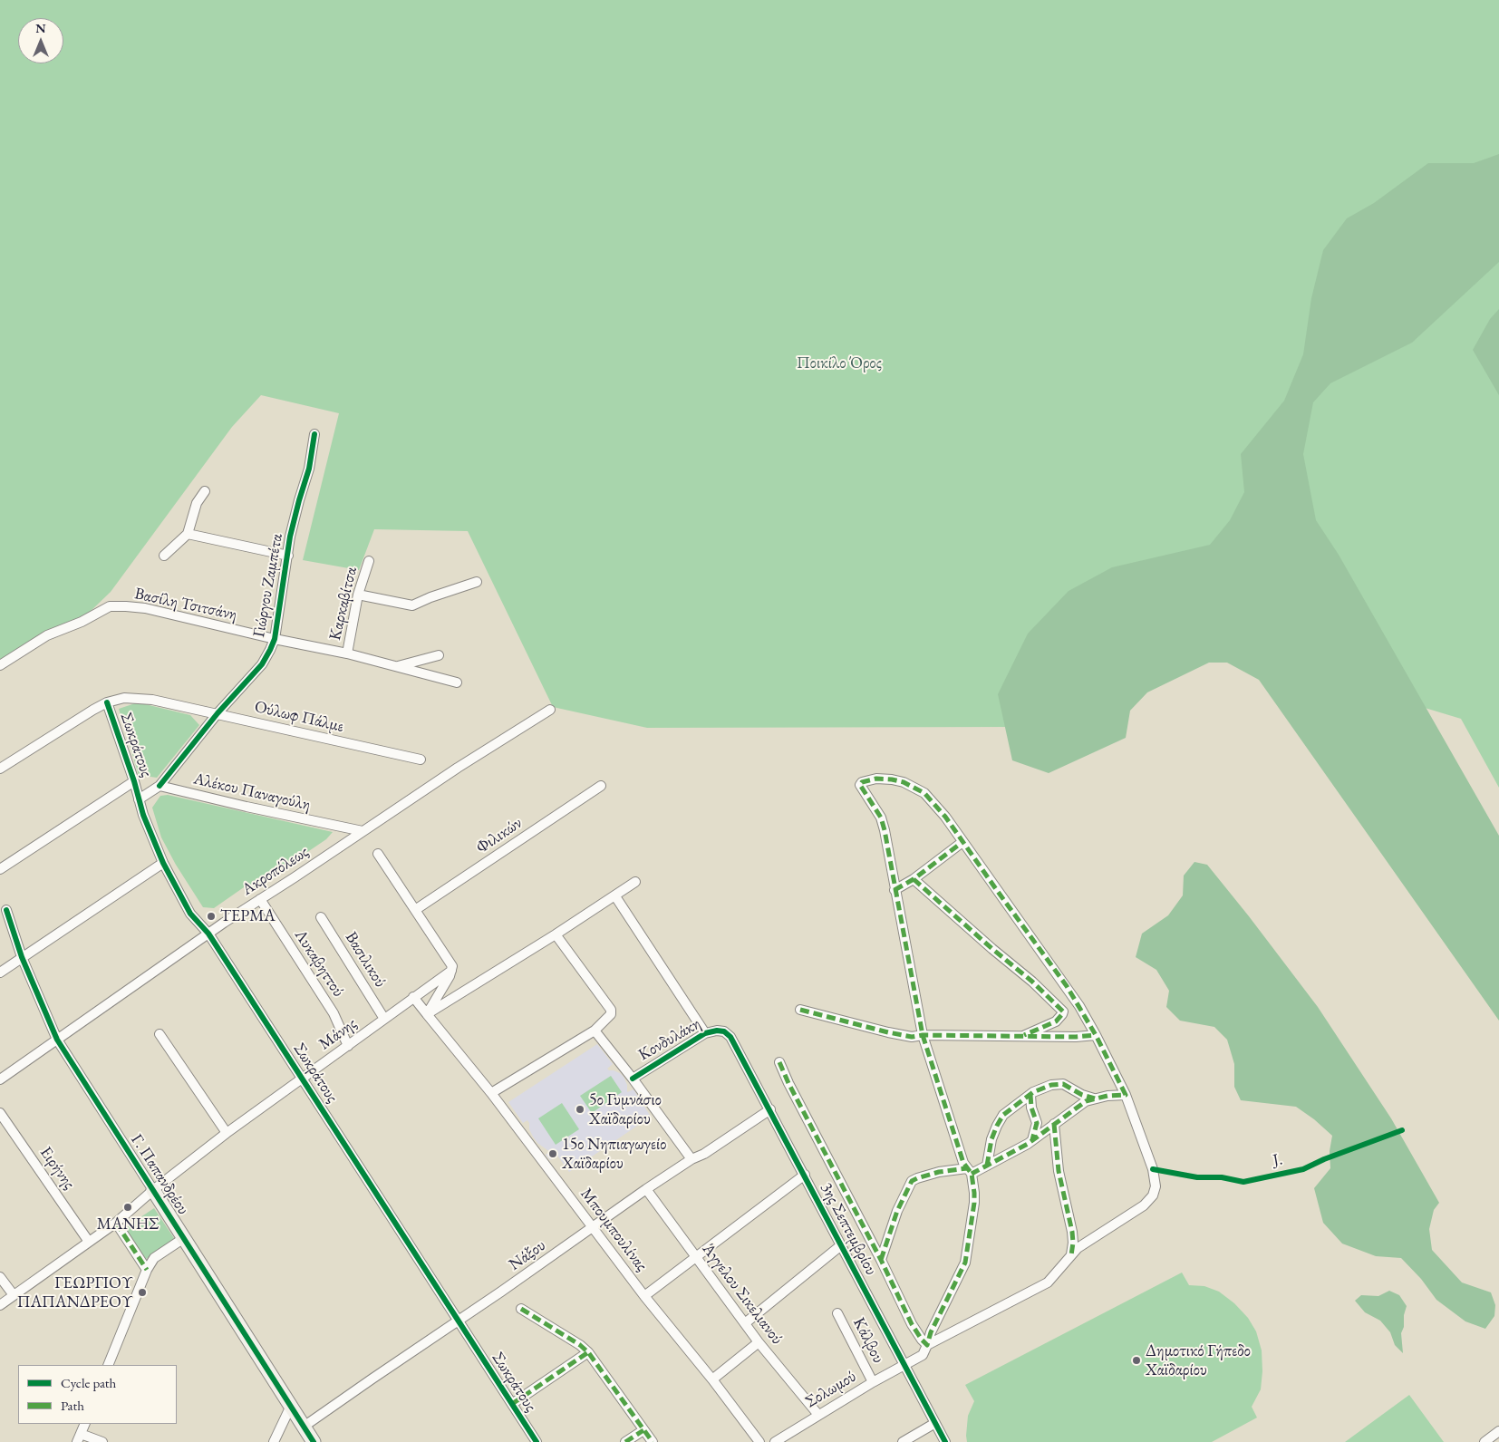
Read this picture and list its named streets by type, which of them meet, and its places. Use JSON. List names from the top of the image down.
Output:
{
  "streets": {
    "street": [
      "Γιώργου Ζαμπέτα",
      "Καρκαβίτσα",
      "Βασίλη Τσιτσάνη",
      "Ούλωφ Πάλμε",
      "Σωκράτους",
      "Αλέκου Παναγούλη",
      "Φιλικών",
      "Ακροπόλεως",
      "Βασιλικού",
      "Λυκαβηττού",
      "Μάνης",
      "Κονδυλάκη",
      "Ειρήνης",
      "Γ. Παπανδρέου",
      "3ης Σεπτεμβρίου",
      "Μπουμπουλίνας",
      "Νάξου",
      "Άγγελου Σικελιανού",
      "Κάλβου",
      "Σολωμού"
    ],
    "cycle path": ["J."]
  },
  "crossings": [
    ["Γιώργου Ζαμπέτα", "Βασίλη Τσιτσάνη"],
    ["Γιώργου Ζαμπέτα", "Ούλωφ Πάλμε"],
    ["Γιώργου Ζαμπέτα", "Αλέκου Παναγούλη"],
    ["Καρκαβίτσα", "Βασίλη Τσιτσάνη"],
    ["Ούλωφ Πάλμε", "Σωκράτους"],
    ["Σωκράτους", "Ακροπόλεως"],
    ["Σωκράτους", "Μάνης"],
    ["Σωκράτους", "Νάξου"],
    ["Αλέκου Παναγούλη", "Ακροπόλεως"],
    ["Ακροπόλεως", "Λυκαβηττού"],
    ["Ακροπόλεως", "Γ. Παπανδρέου"],
    ["Βασιλικού", "Μάνης"],
    ["Λυκαβηττού", "Μάνης"],
    ["Μάνης", "Ειρήνης"],
    ["Μάνης", "Γ. Παπανδρέου"],
    ["Κονδυλάκη", "3ης Σεπτεμβρίου"],
    ["Γ. Παπανδρέου", "Νάξου"],
    ["3ης Σεπτεμβρίου", "Νάξου"],
    ["3ης Σεπτεμβρίου", "Σολωμού"],
    ["Μπουμπουλίνας", "Νάξου"],
    ["Νάξου", "Άγγελου Σικελιανού"],
    ["Άγγελου Σικελιανού", "Σολωμού"],
    ["Κάλβου", "Σολωμού"]
  ],
  "parks": ["Ποικίλο Όρος"],
  "places": [
    "ΤΕΡΜΑ",
    "5ο Γυμνάσιο Χαϊδαρίου",
    "15ο Νηπιαγωγείο Χαϊδαρίου",
    "ΜΑΝΗΣ",
    "ΓΕΩΡΓΙΟΥ ΠΑΠΑΝΔΡΕΟΥ",
    "Δημοτικό Γήπεδο Χαϊδαρίου"
  ],
  "legend": ["Cycle path", "Path"],
  "north": "top"
}
